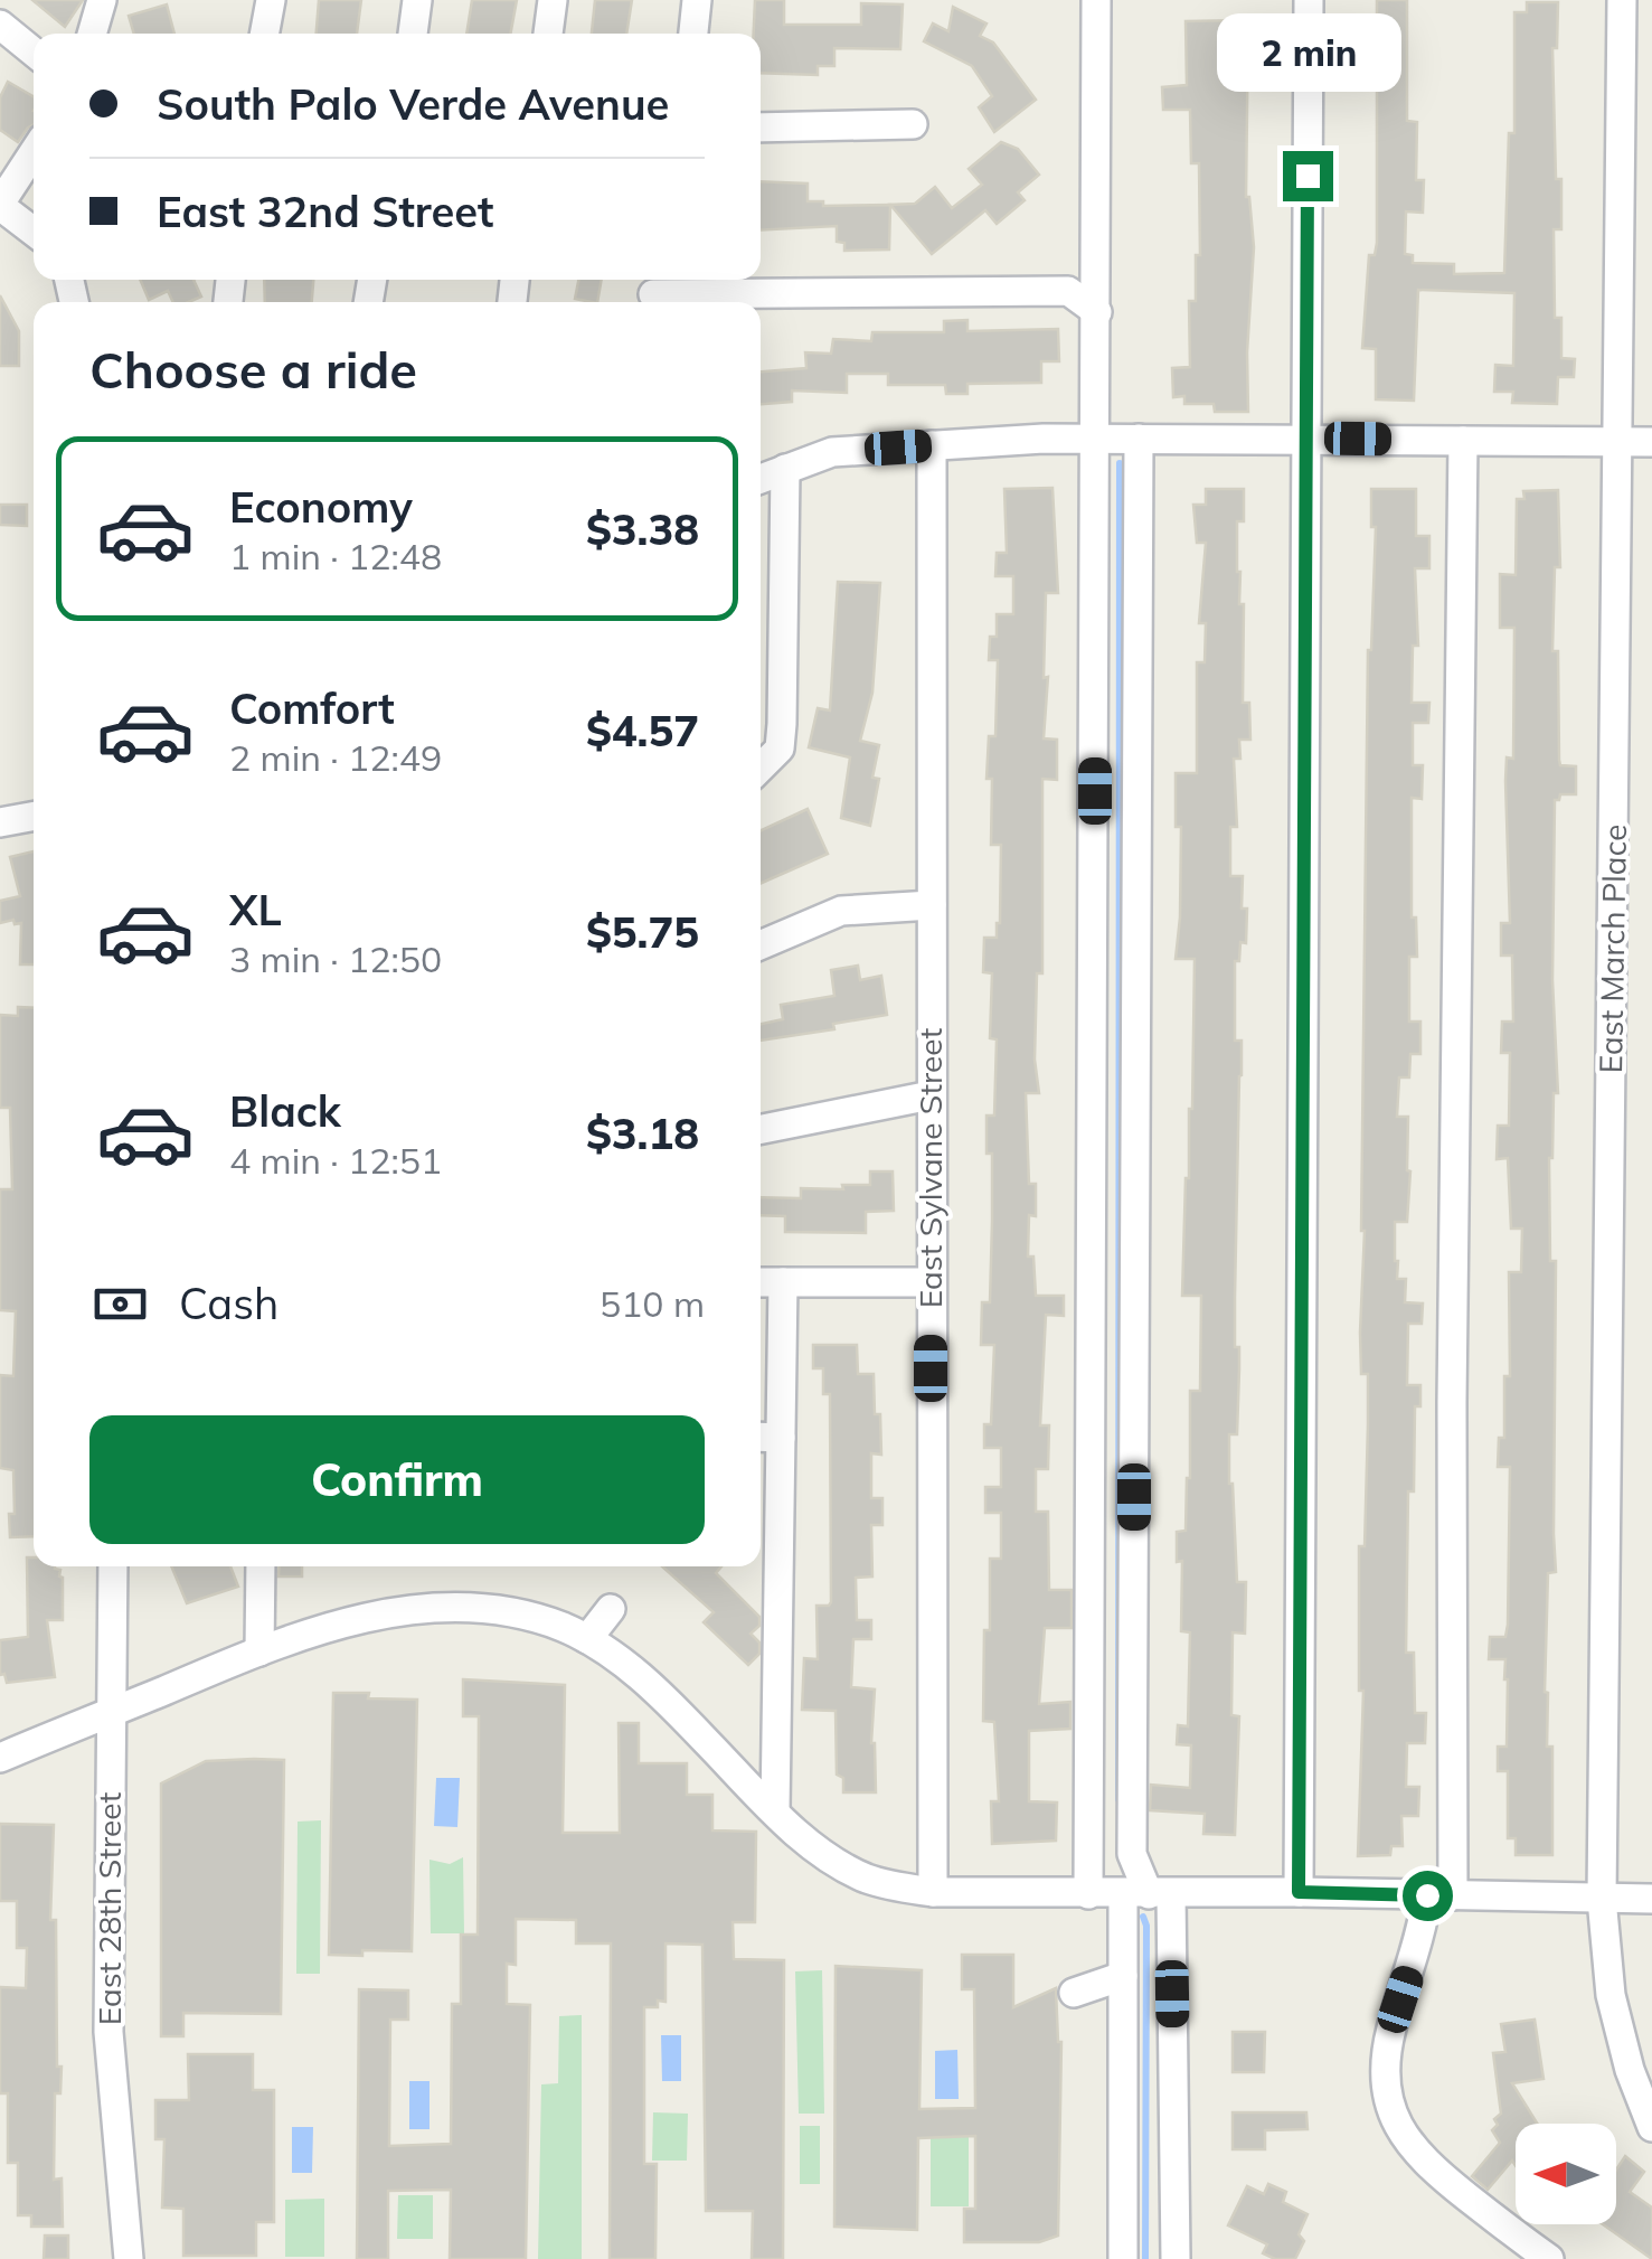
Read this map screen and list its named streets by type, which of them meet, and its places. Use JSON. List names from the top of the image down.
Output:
{
  "streets": {
    "street": ["East March Place", "East Sylvane Street", "East 28th Street"]
  },
  "north": "left",
  "page": {
    "bubble": "2 min",
    "banner": ["South Palo Verde Avenue", "East 32nd Street"],
    "heading": "Choose a ride",
    "list": [
      {
        "name": "Economy",
        "note": "1 min · 12:48",
        "value": "$3.38"
      },
      {
        "name": "Comfort",
        "note": "2 min · 12:49",
        "value": "$4.57"
      },
      {
        "name": "XL",
        "note": "3 min · 12:50",
        "value": "$5.75"
      },
      {
        "name": "Black",
        "note": "4 min · 12:51",
        "value": "$3.18"
      }
    ],
    "pay": ["Cash", "510 m"],
    "buttons": "Confirm"
  }
}
